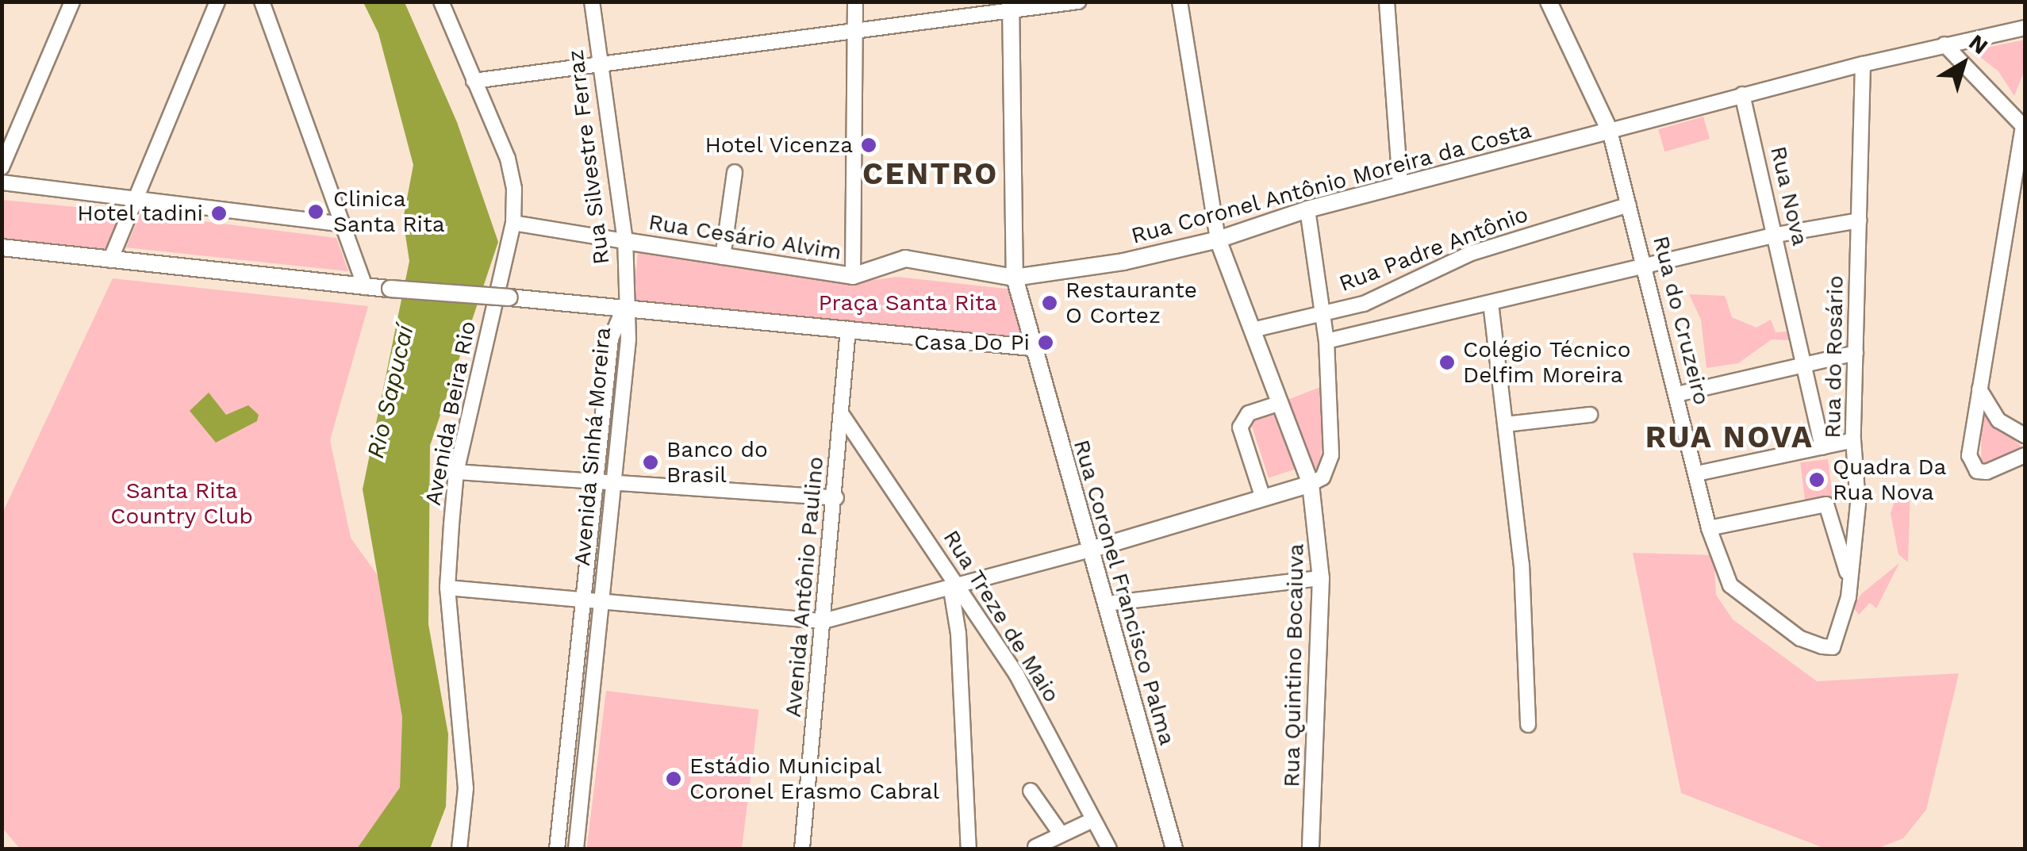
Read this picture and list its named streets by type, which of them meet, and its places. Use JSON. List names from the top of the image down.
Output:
{
  "streets": {
    "main road": [
      "Rua Coronel Antônio Moreira da Costa",
      "Rua Cesário Alvim",
      "Rua Coronel Francisco Palma",
      "Rua Quintino Bocaiuva"
    ],
    "street": [
      "Rua Silvestre Ferraz",
      "Rua Nova",
      "Rua Padre Antônio",
      "Rua do Cruzeiro",
      "Rua do Rosário",
      "Avenida Beira Rio",
      "Avenida Sinhá Moreira",
      "Avenida Antônio Paulino",
      "Rua Treze de Maio"
    ]
  },
  "crossings": [
    ["Rua Silvestre Ferraz", "Rua Cesário Alvim"],
    ["Rua Silvestre Ferraz", "Avenida Sinhá Moreira"],
    ["Rua Coronel Antônio Moreira da Costa", "Rua Cesário Alvim"],
    ["Rua Coronel Antônio Moreira da Costa", "Rua do Cruzeiro"],
    ["Rua Coronel Antônio Moreira da Costa", "Rua Quintino Bocaiuva"],
    ["Rua Cesário Alvim", "Avenida Beira Rio"],
    ["Rua Padre Antônio", "Rua do Cruzeiro"],
    ["Rua Padre Antônio", "Rua Quintino Bocaiuva"],
    ["Rua do Cruzeiro", "Rua do Rosário"],
    ["Avenida Antônio Paulino", "Rua Treze de Maio"]
  ],
  "districts": ["CENTRO", "RUA NOVA"],
  "water": ["Rio Sapucaí"],
  "parks": ["Praça Santa Rita", "Santa Rita Country Club"],
  "places": [
    "Hotel Vicenza",
    "Clinica Santa Rita",
    "Hotel tadini",
    "Restaurante O Cortez",
    "Casa Do Pi",
    "Colégio Técnico Delfim Moreira",
    "Banco do Brasil",
    "Quadra Da Rua Nova",
    "Estádio Municipal Coronel Erasmo Cabral"
  ],
  "north": "top right"
}
